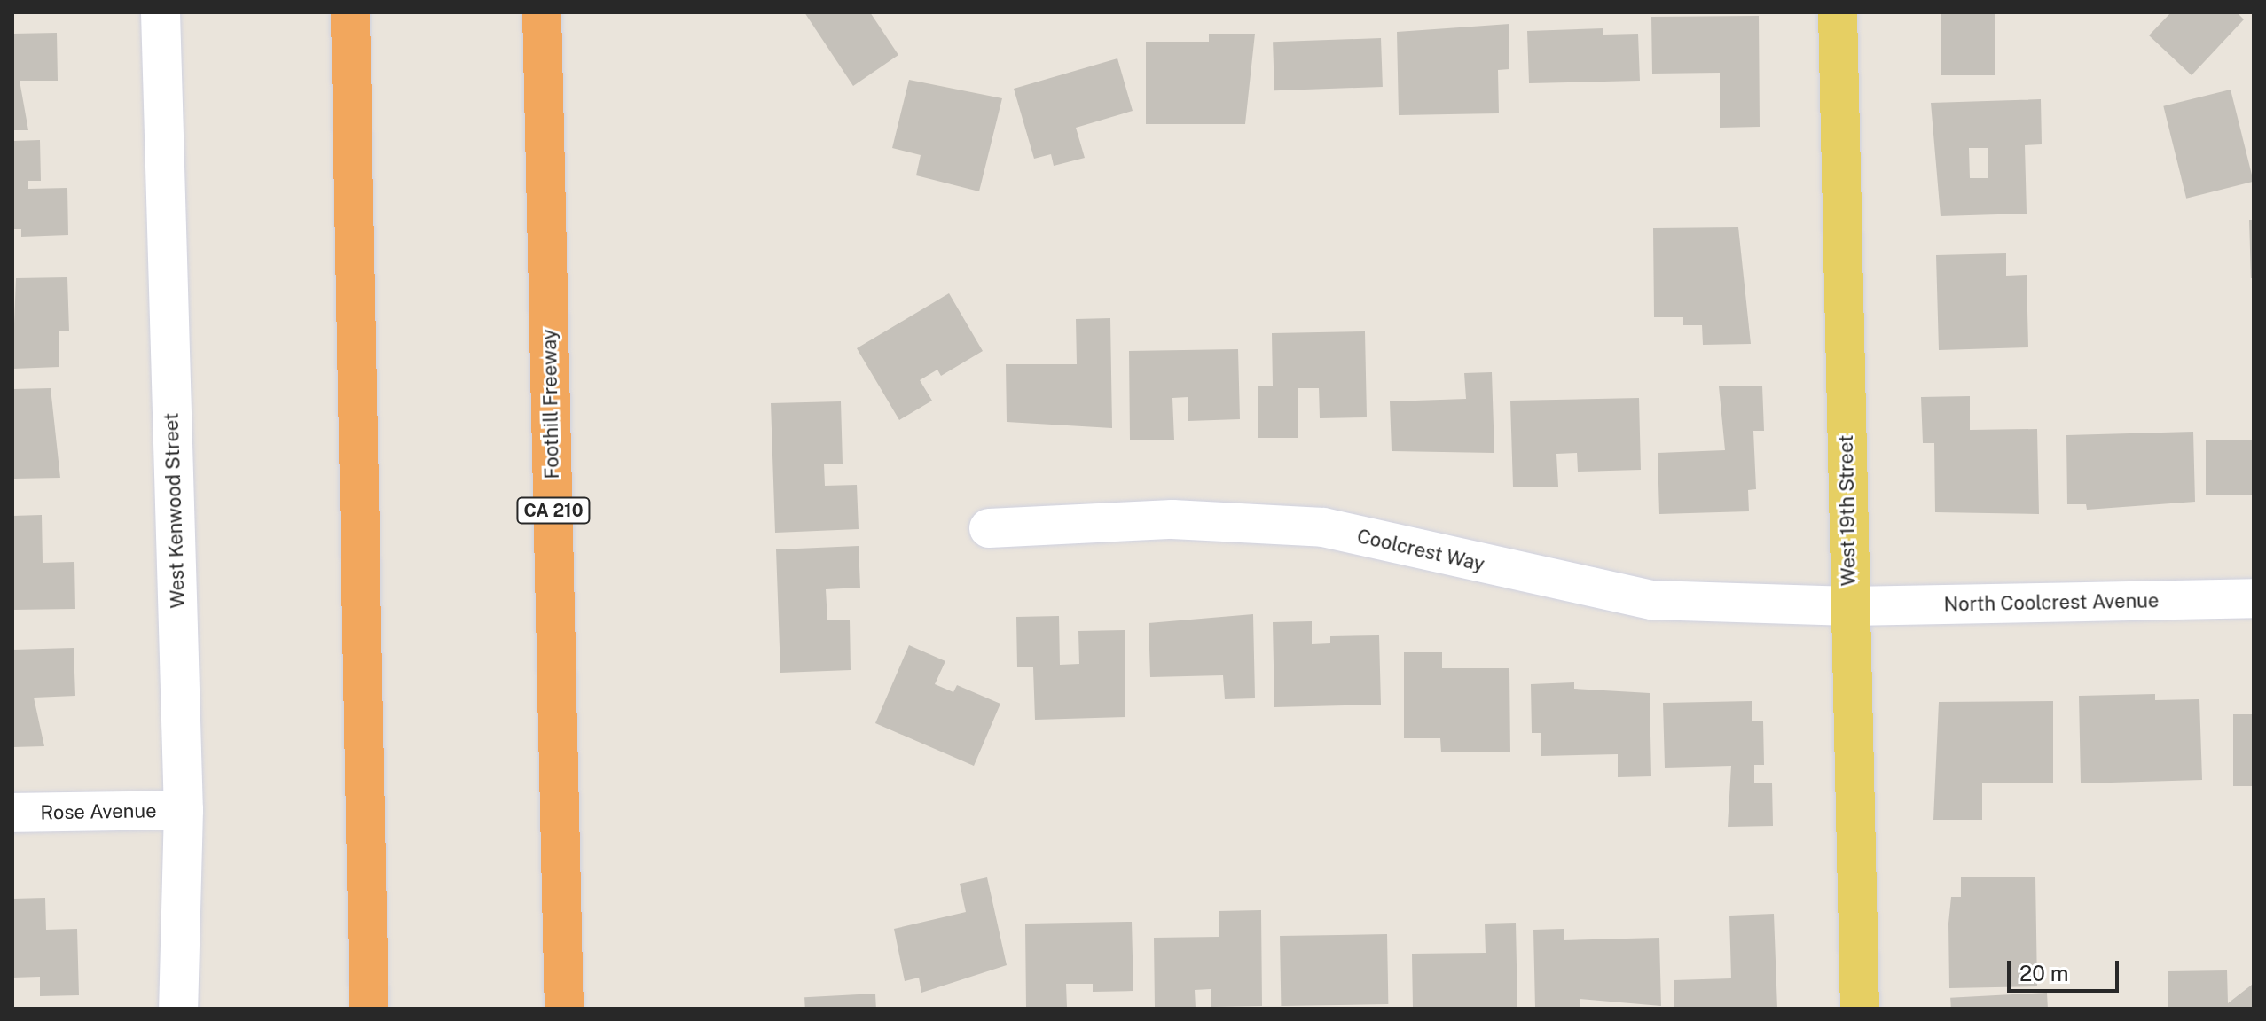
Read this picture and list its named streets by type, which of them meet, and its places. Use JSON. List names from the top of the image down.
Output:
{
  "streets": {
    "highway": ["Foothill Freeway", "CA 210"],
    "main road": ["West 19th Street"],
    "street": [
      "West Kenwood Street",
      "Coolcrest Way",
      "North Coolcrest Avenue",
      "Rose Avenue"
    ]
  },
  "crossings": [
    ["West Kenwood Street", "Rose Avenue"],
    ["West 19th Street", "Coolcrest Way"],
    ["West 19th Street", "North Coolcrest Avenue"],
    ["Coolcrest Way", "North Coolcrest Avenue"]
  ],
  "scale_bar": "20 m"
}
